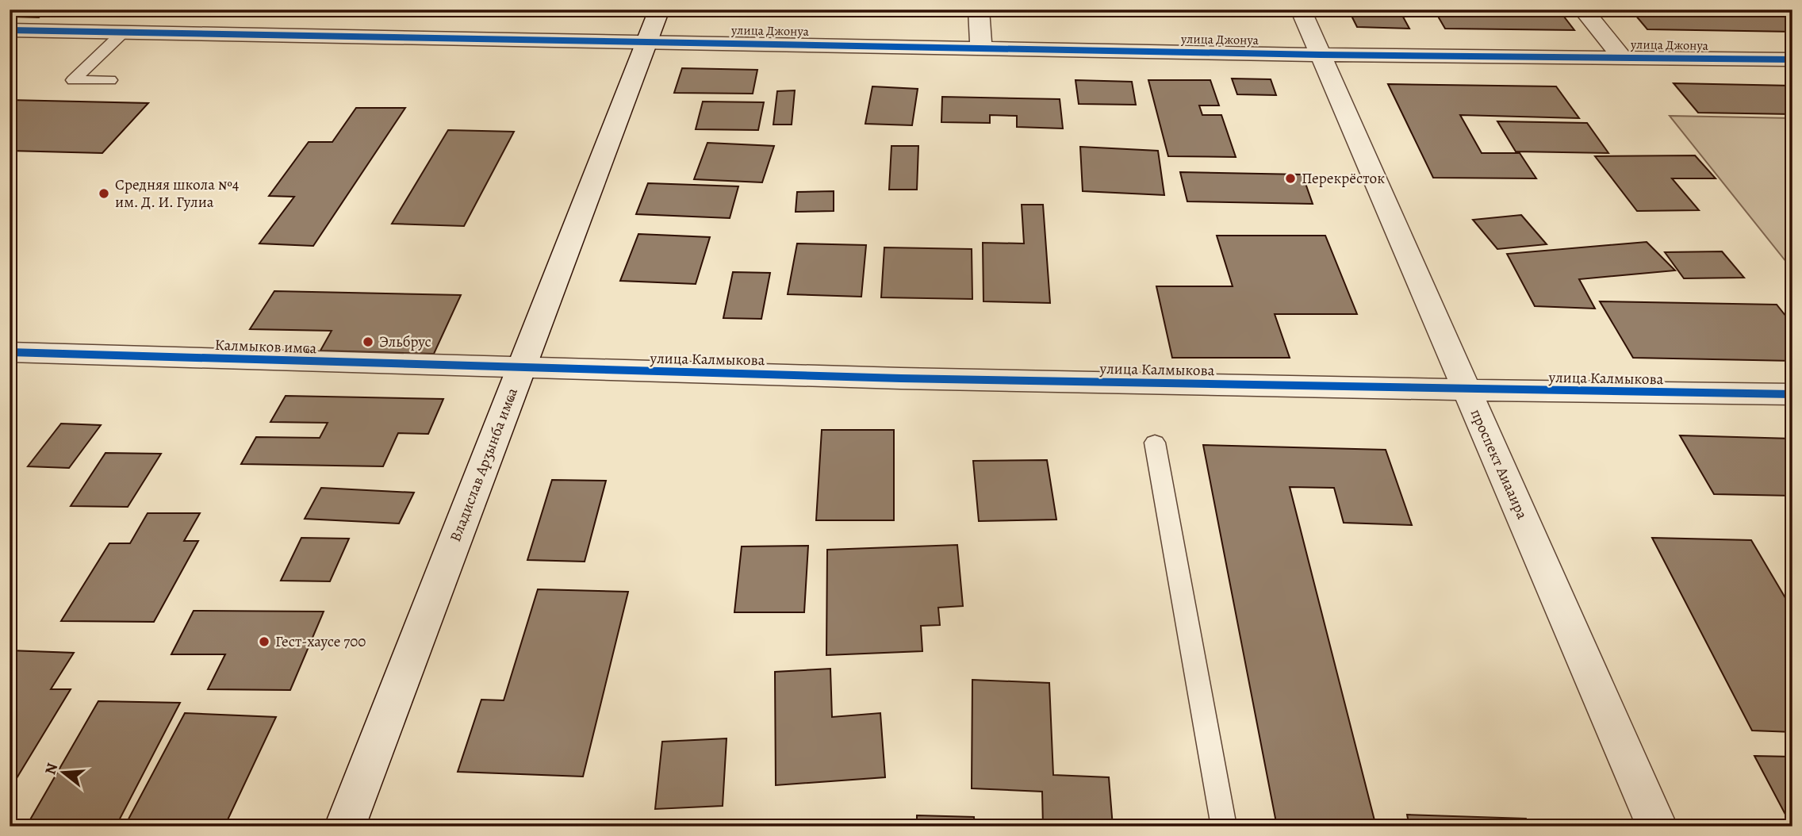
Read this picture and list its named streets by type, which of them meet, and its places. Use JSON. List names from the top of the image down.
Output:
{
  "streets": {
    "street": [
      "улица Джонуа",
      "Калмыков имҩа",
      "улица Калмыкова",
      "проспект Аиааира",
      "Владислав Арӡынба имҩа"
    ]
  },
  "crossings": [
    ["улица Джонуа", "проспект Аиааира"],
    ["улица Джонуа", "Владислав Арӡынба имҩа"],
    ["Калмыков имҩа", "улица Калмыкова"],
    ["Калмыков имҩа", "Владислав Арӡынба имҩа"],
    ["улица Калмыкова", "проспект Аиааира"],
    ["улица Калмыкова", "Владислав Арӡынба имҩа"]
  ],
  "places": [
    "Перекрёсток",
    "Средняя школа №4 им. Д. И. Гулиа",
    "Эльбрус",
    "Гест-хаусе 700"
  ],
  "north": "left"
}
